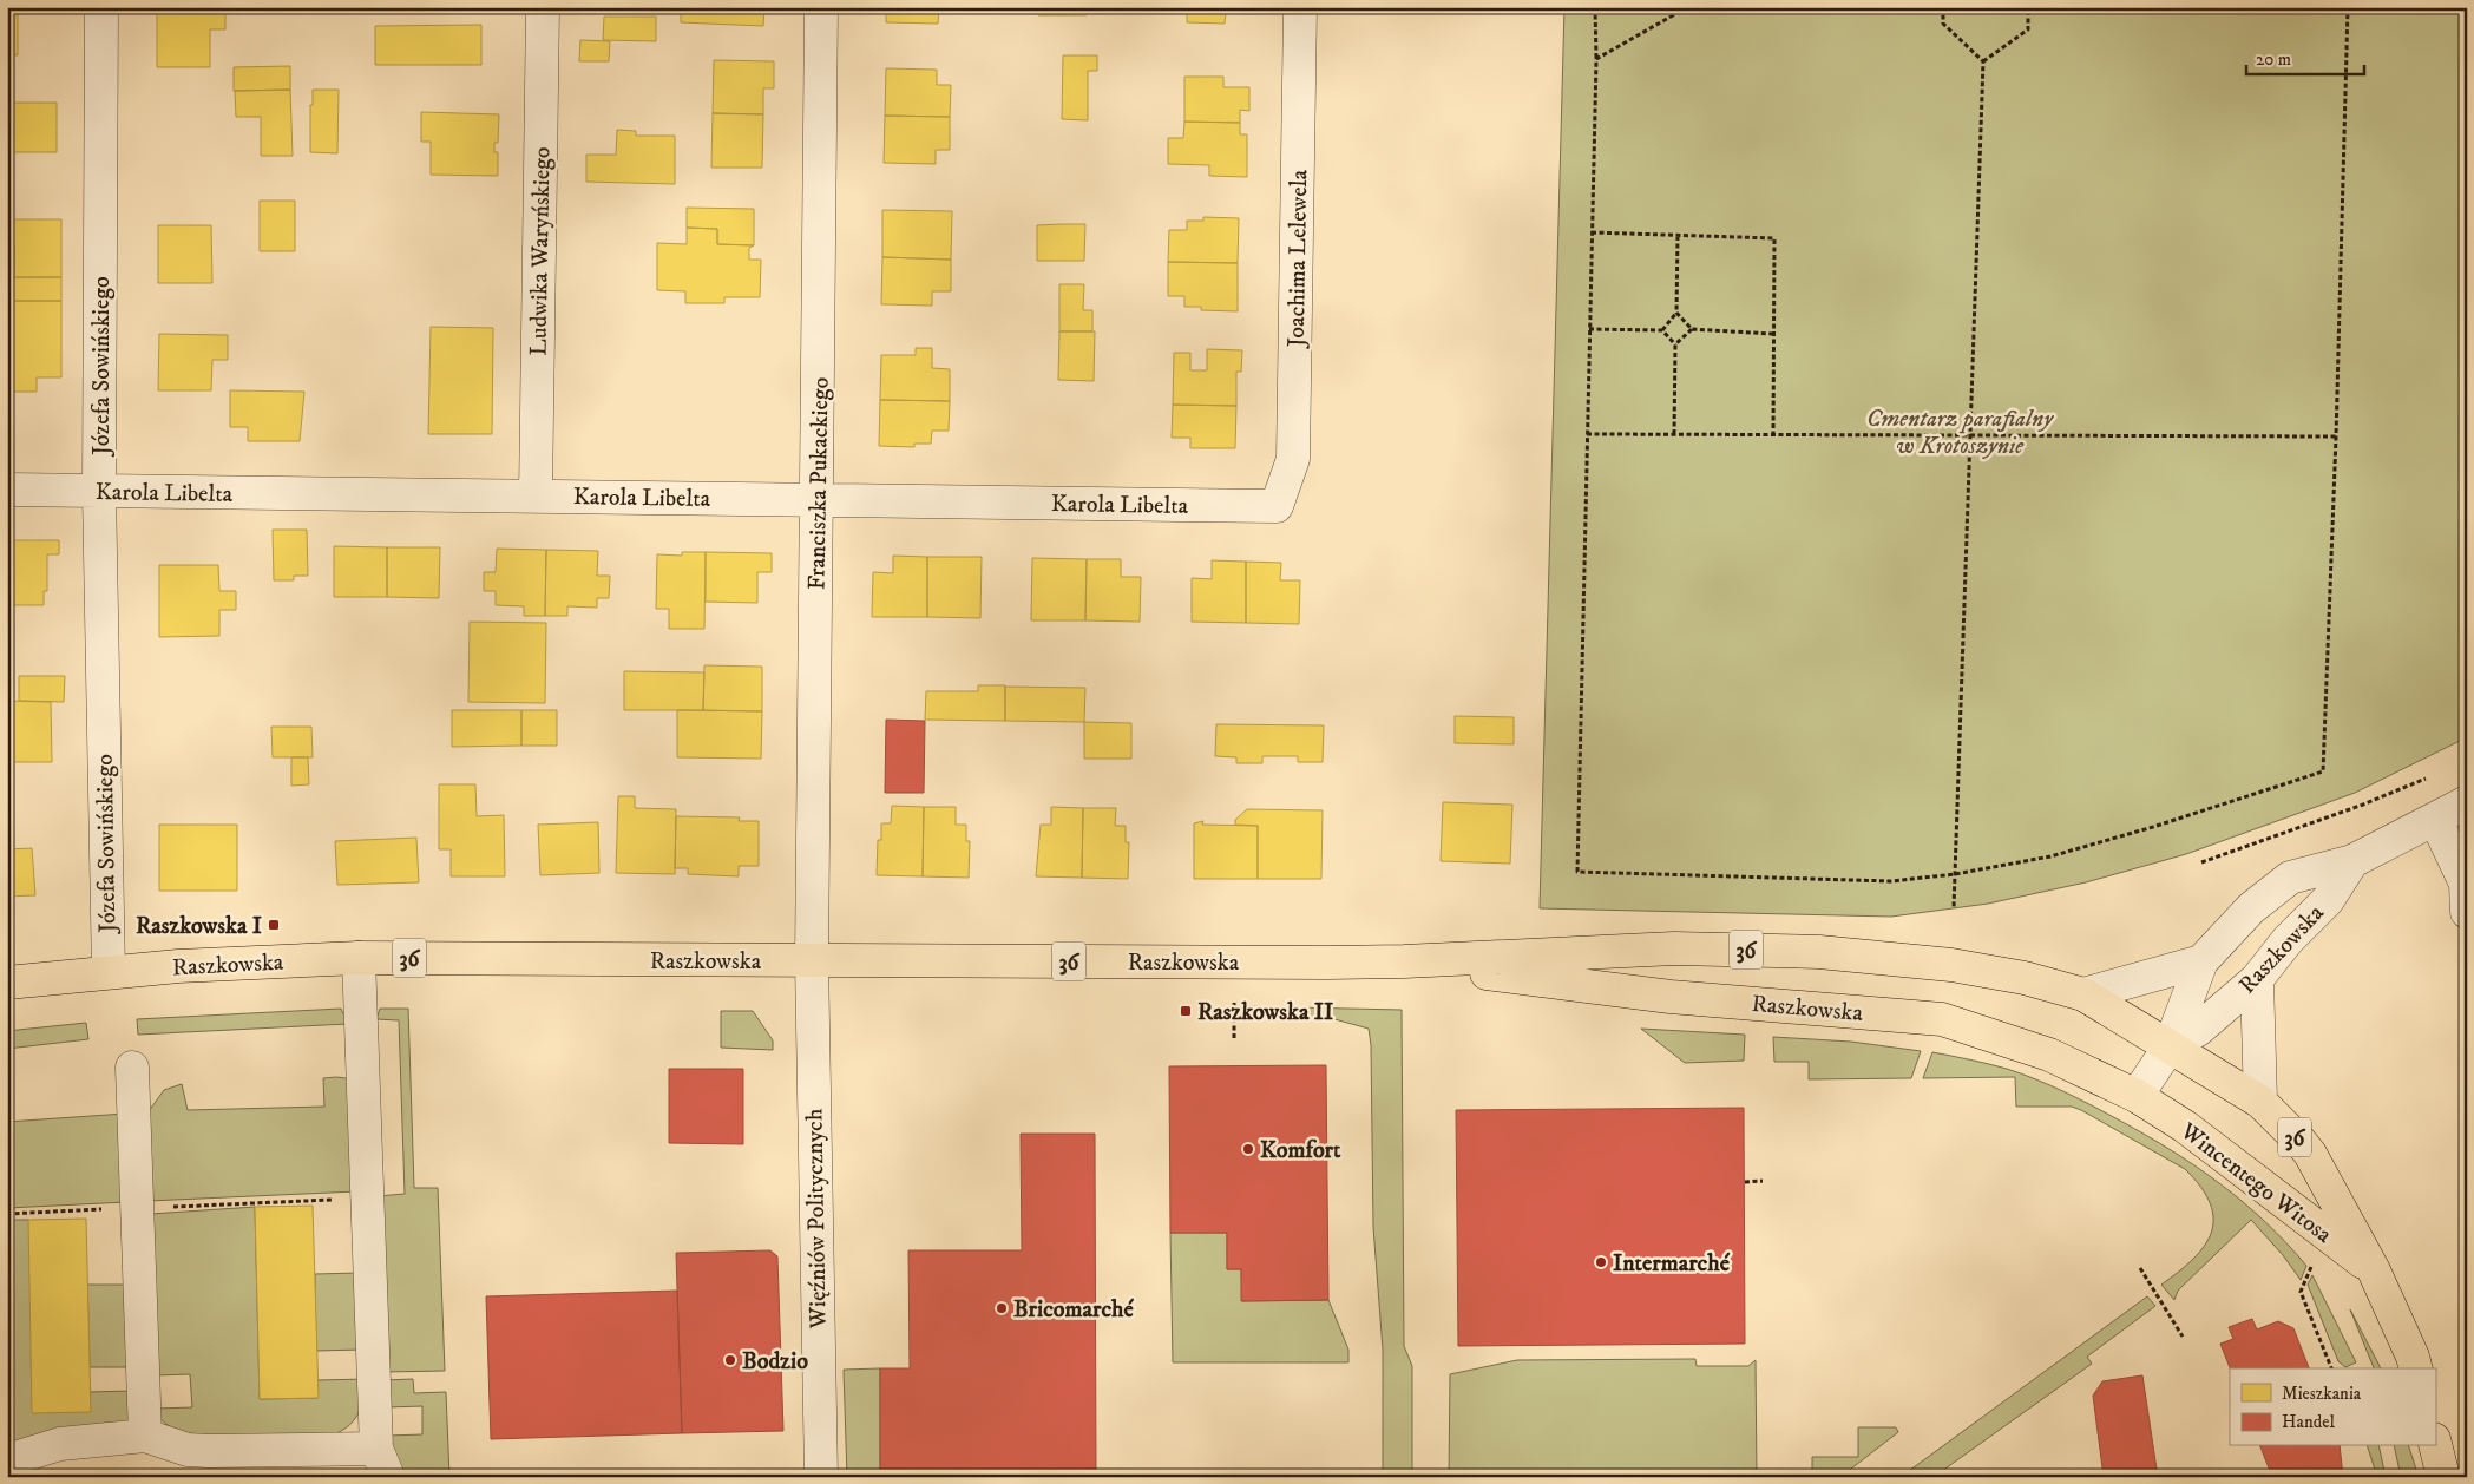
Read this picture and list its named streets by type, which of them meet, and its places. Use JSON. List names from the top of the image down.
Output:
{
  "streets": {
    "main road": ["Raszkowska", "36", "Wincentego Witosa"],
    "street": [
      "Ludwika Waryńskiego",
      "Joachima Lelewela",
      "Józefa Sowińskiego",
      "Franciszka Pukackiego",
      "Karola Libelta",
      "Więźniów Politycznych"
    ]
  },
  "crossings": [
    ["Ludwika Waryńskiego", "Karola Libelta"],
    ["Joachima Lelewela", "Karola Libelta"],
    ["Józefa Sowińskiego", "Karola Libelta"],
    ["Józefa Sowińskiego", "Raszkowska"],
    ["Franciszka Pukackiego", "Karola Libelta"],
    ["Franciszka Pukackiego", "Raszkowska"],
    ["Franciszka Pukackiego", "Więźniów Politycznych"],
    ["Raszkowska", "Wincentego Witosa"],
    ["Raszkowska", "Więźniów Politycznych"]
  ],
  "parks": ["Cmentarz parafialny w Krotoszynie"],
  "places": {
    "transit": ["Raszkowska I", "Raszkowska II"],
    "other": [
      "Komfort",
      "Intermarché",
      "Bricomarché",
      "Bodzio"
    ]
  },
  "legend": ["Mieszkania", "Handel"],
  "scale_bar": "20 m"
}
